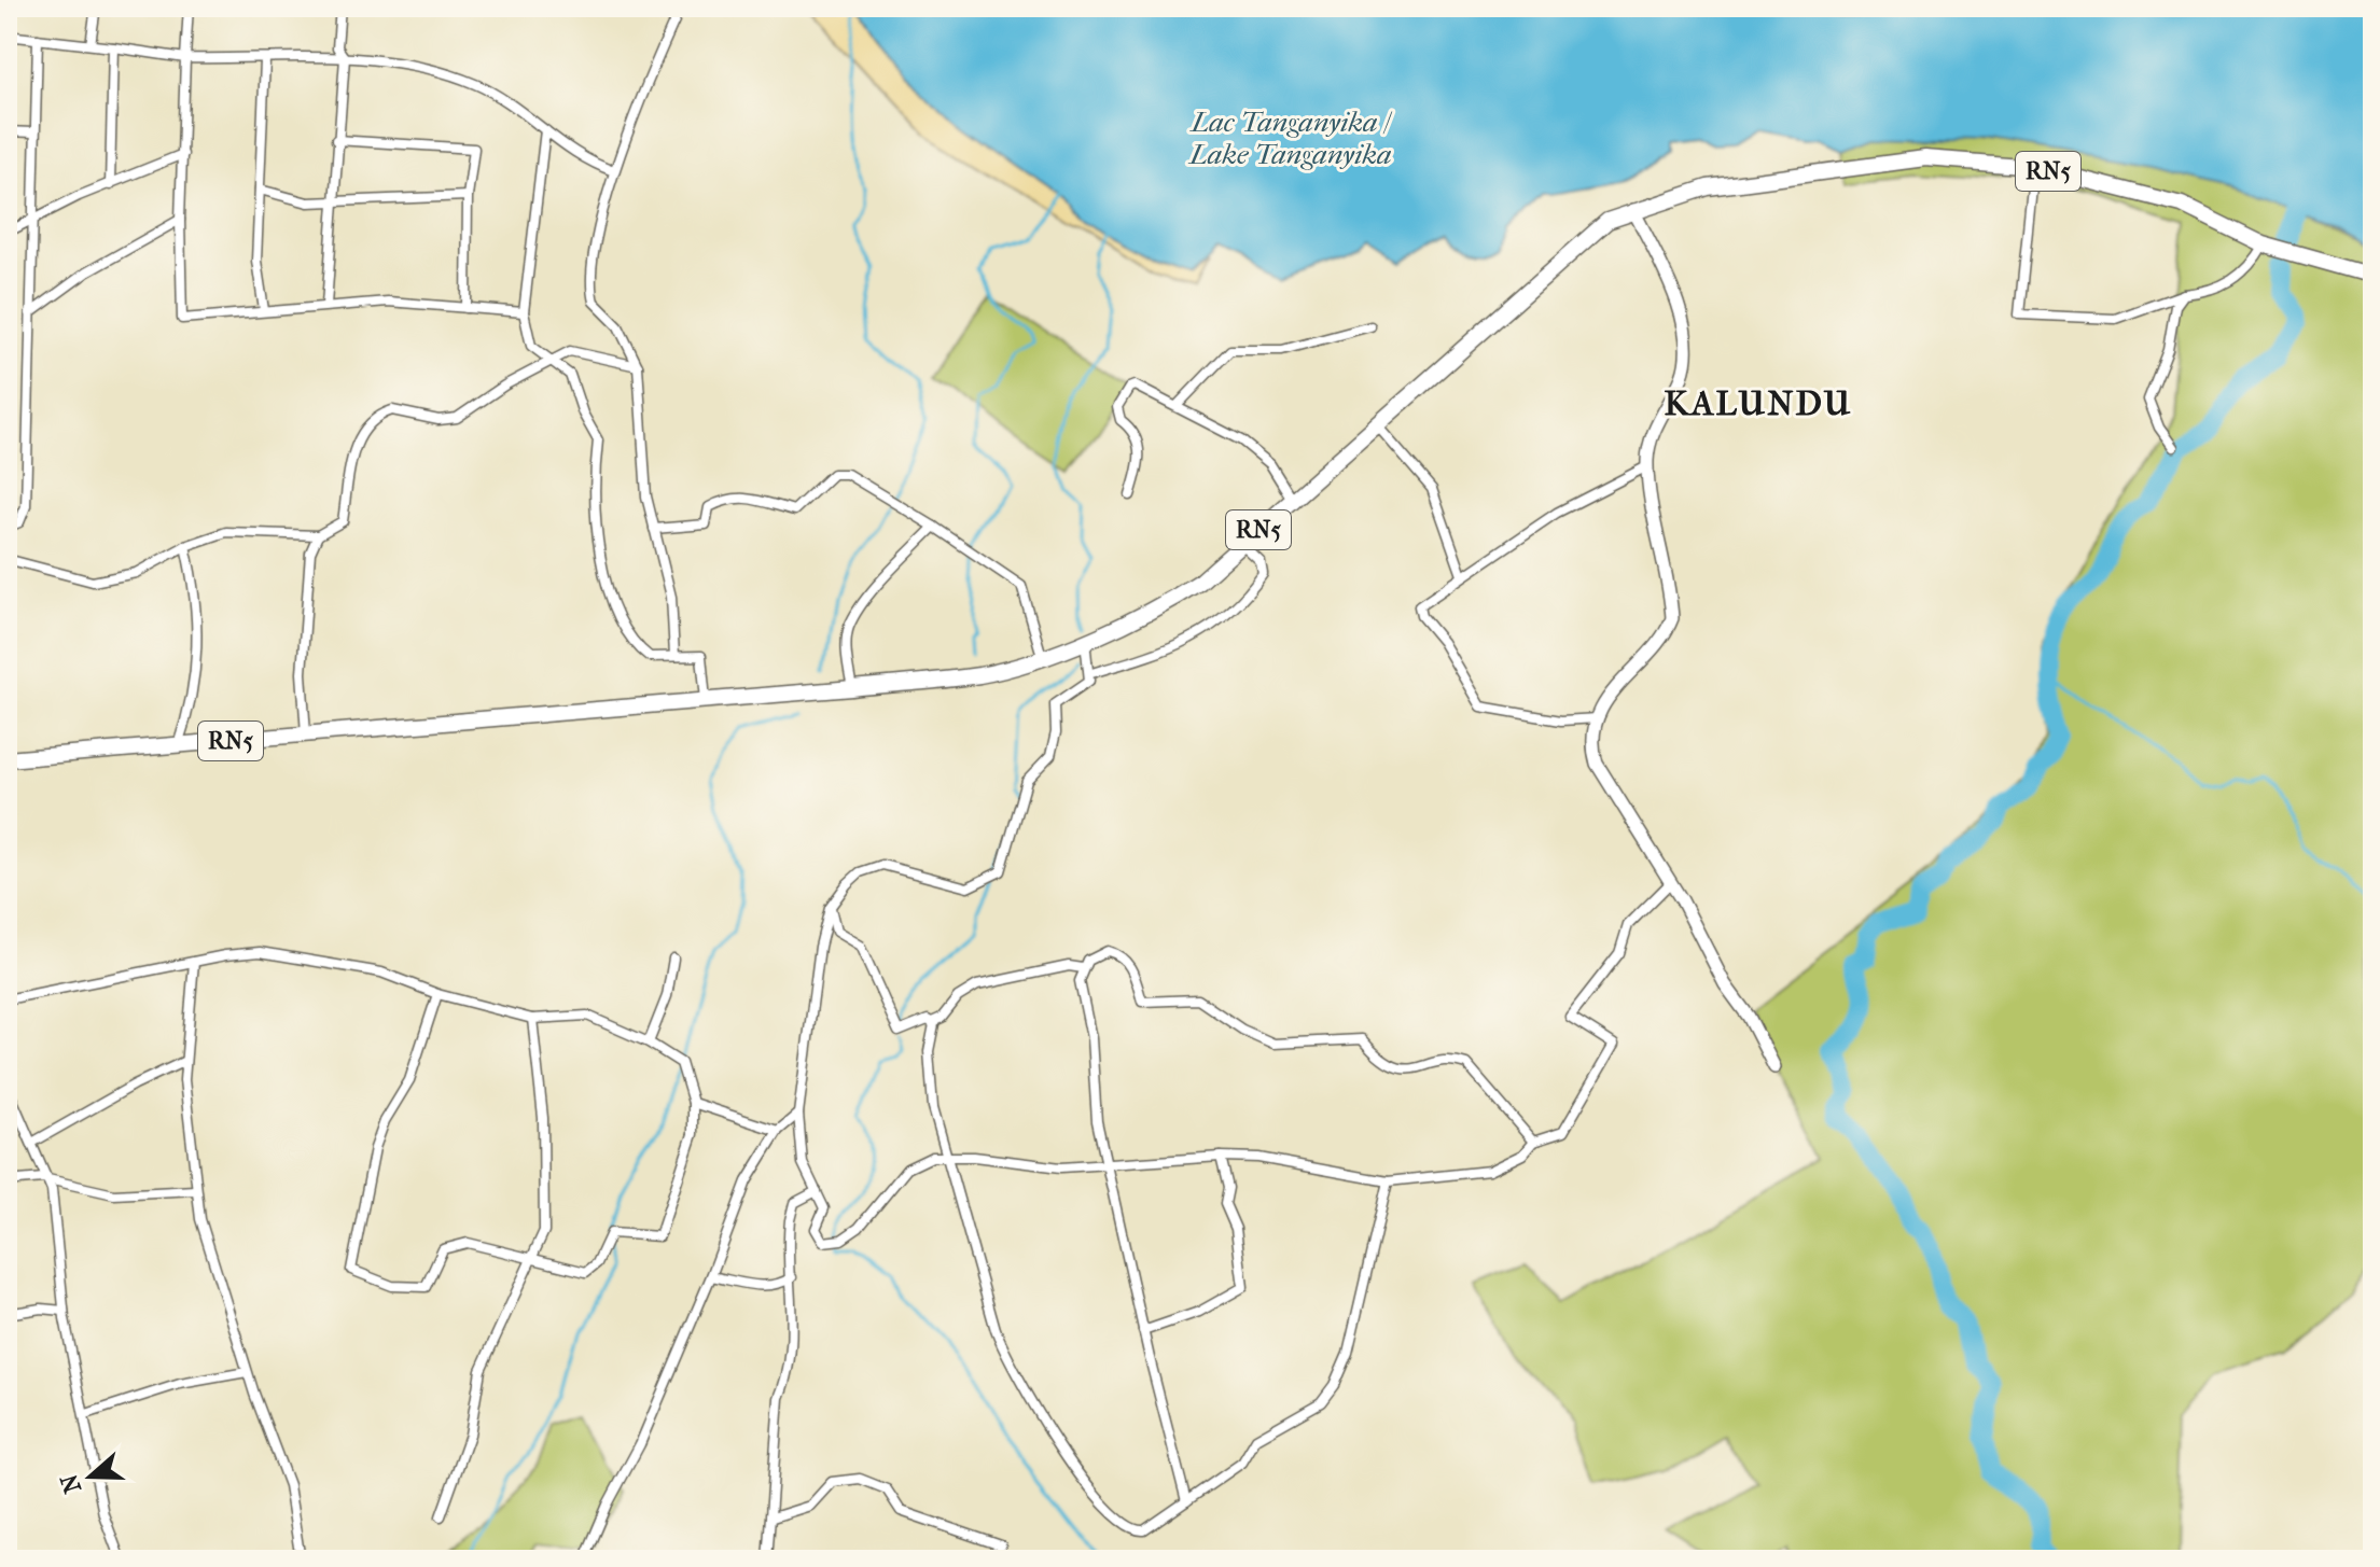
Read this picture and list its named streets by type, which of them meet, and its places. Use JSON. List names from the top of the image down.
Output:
{
  "streets": {
    "highway": ["RN5"]
  },
  "districts": ["KALUNDU"],
  "water": ["Lac Tanganyika / Lake Tanganyika"],
  "north": "left"
}
